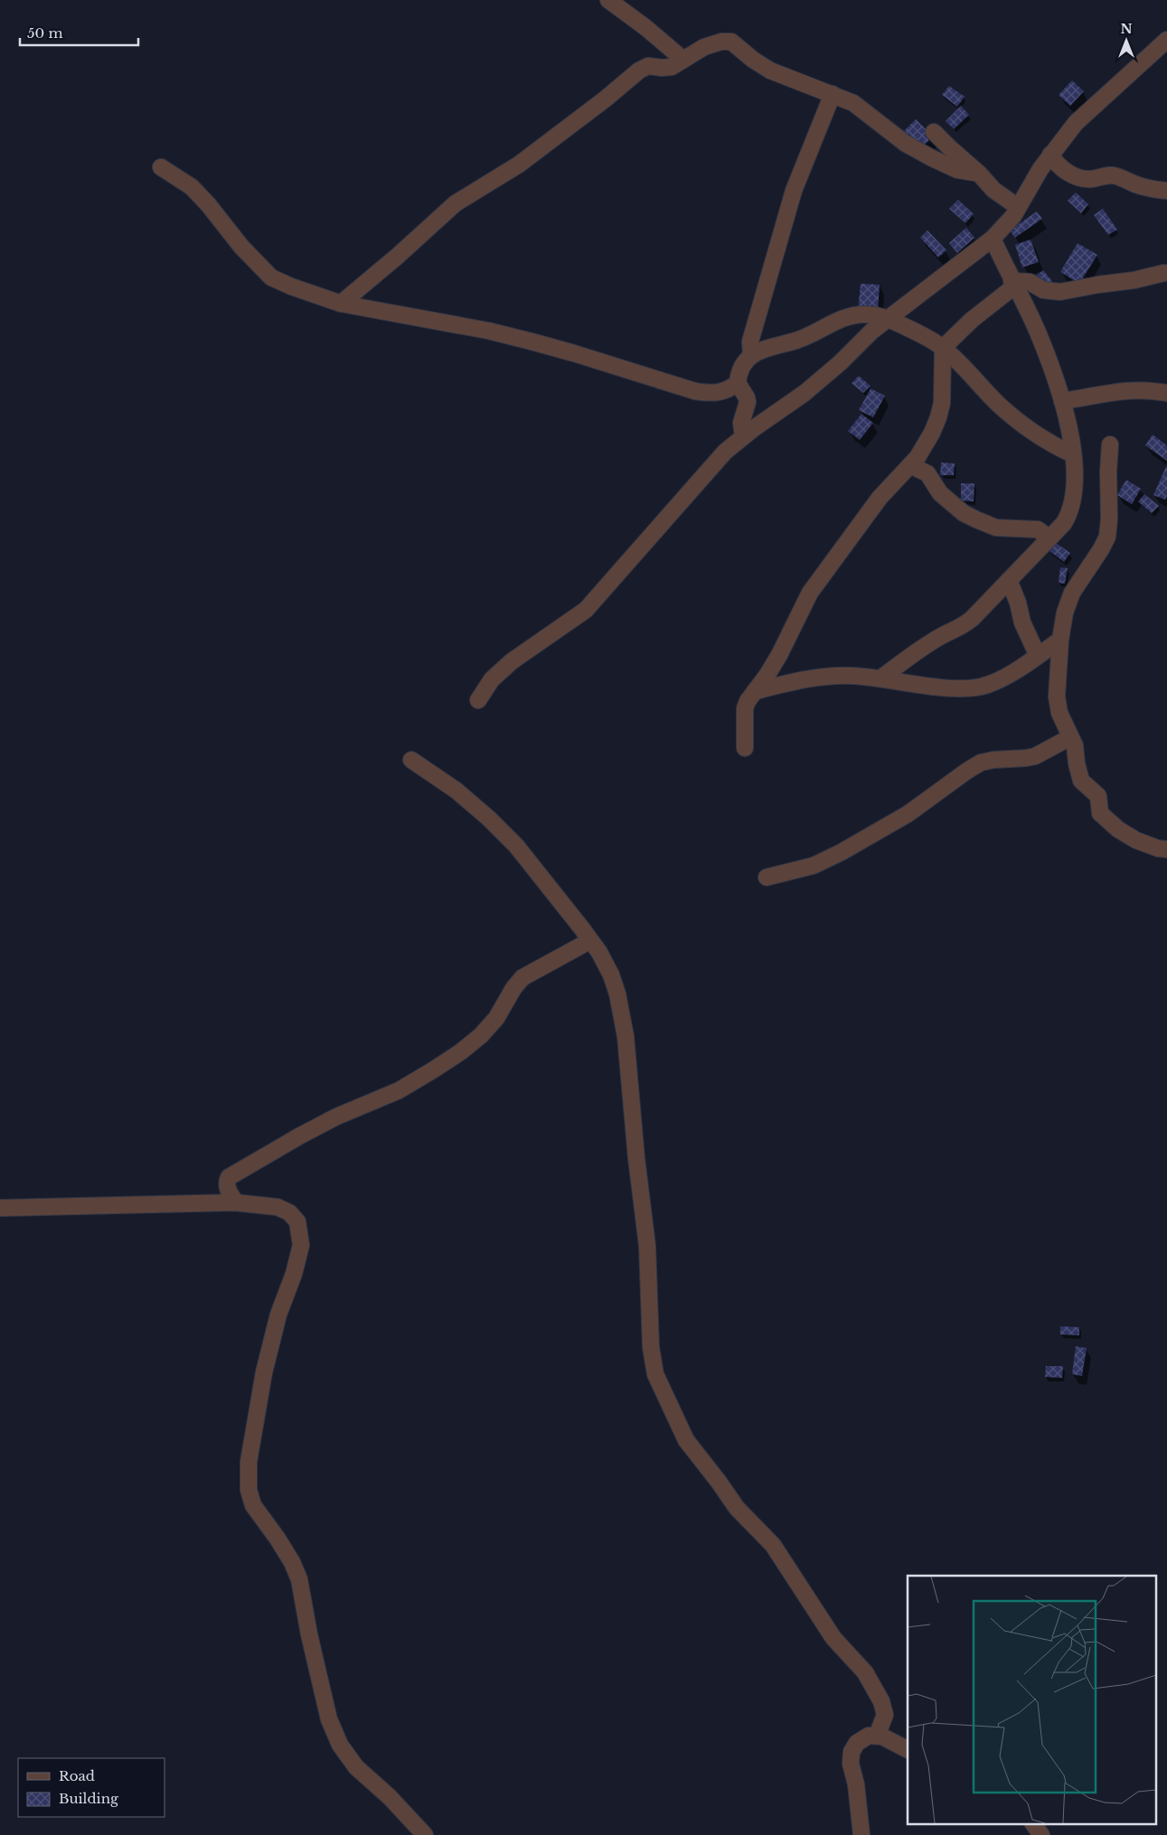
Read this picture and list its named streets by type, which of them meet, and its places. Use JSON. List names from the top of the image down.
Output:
{
  "legend": ["Road", "Building"],
  "scale_bar": "50 m",
  "north": "top"
}
